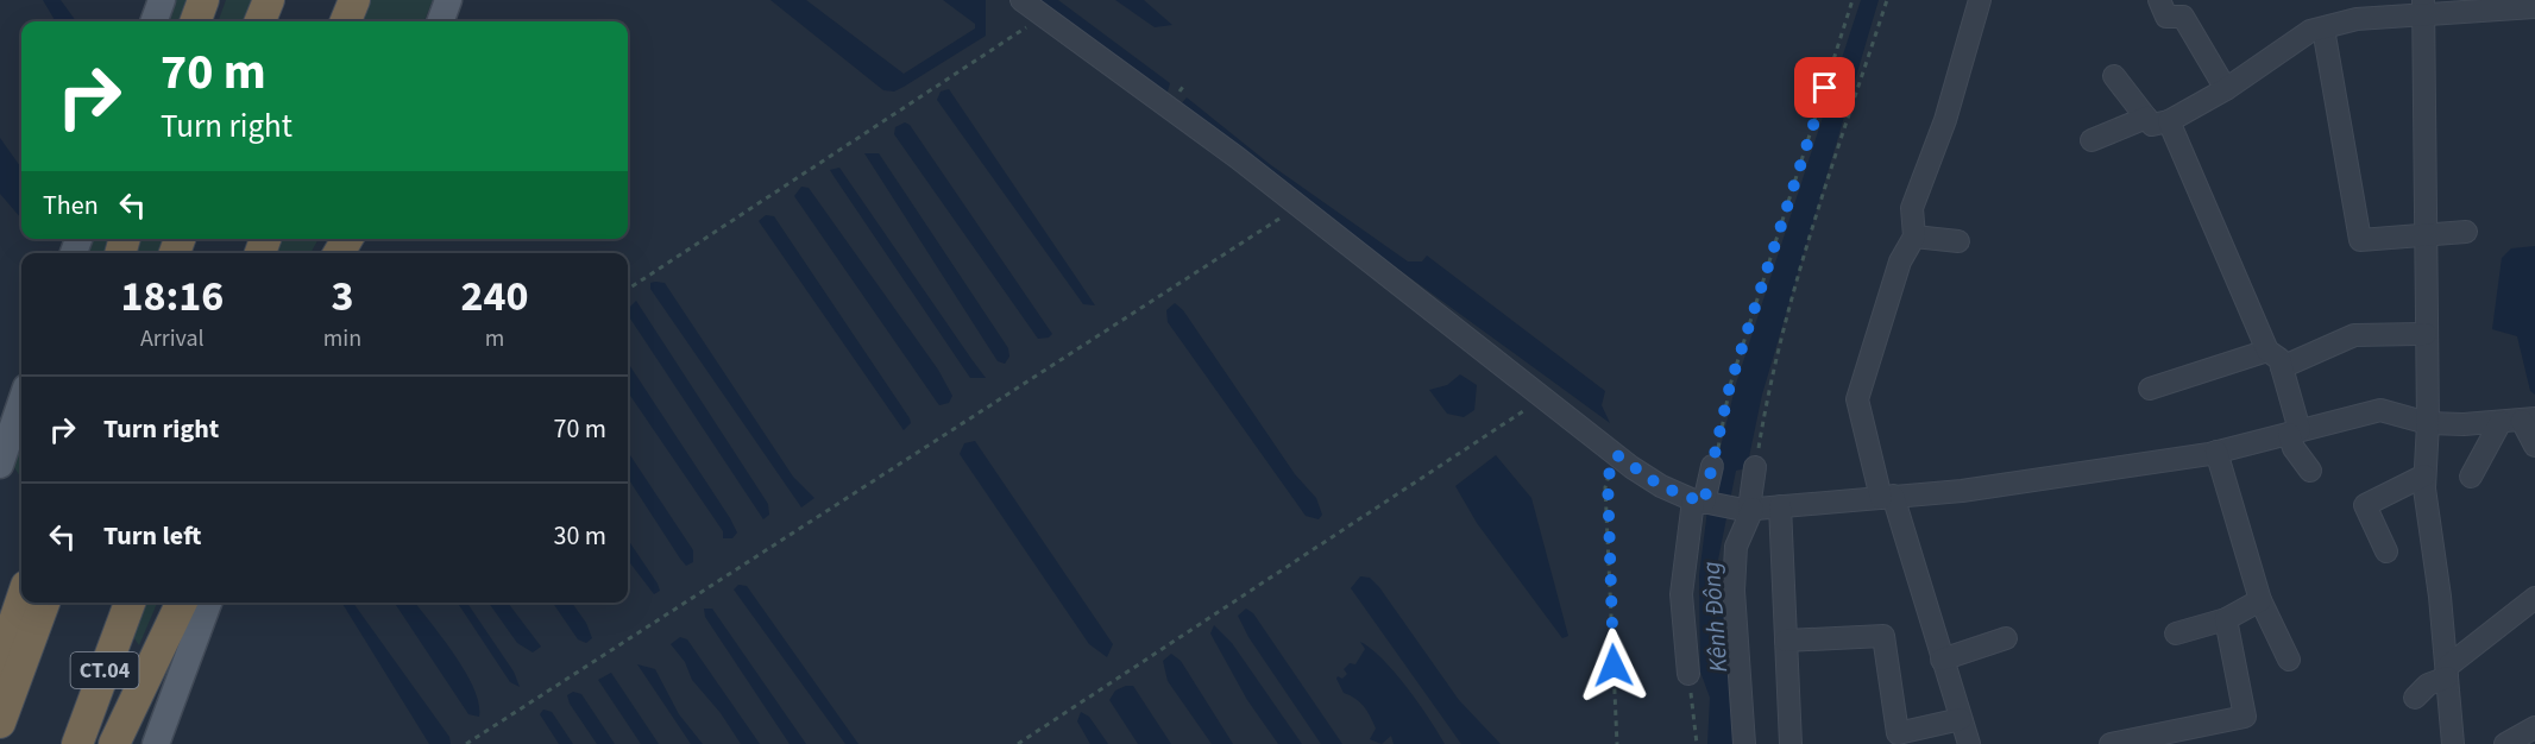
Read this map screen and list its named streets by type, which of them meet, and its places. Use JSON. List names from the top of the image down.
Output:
{
  "streets": {
    "highway": ["CT.04"]
  },
  "water": ["Kênh Đông"],
  "page": {
    "turn": ["70 m", "Turn right"],
    "then": "Then",
    "eta": [
      "18:16",
      "Arrival",
      "3",
      "min",
      "240",
      "m"
    ],
    "list": [
      {
        "name": "Turn right",
        "value": "70 m"
      },
      {
        "name": "Turn left",
        "value": "30 m"
      }
    ]
  }
}
